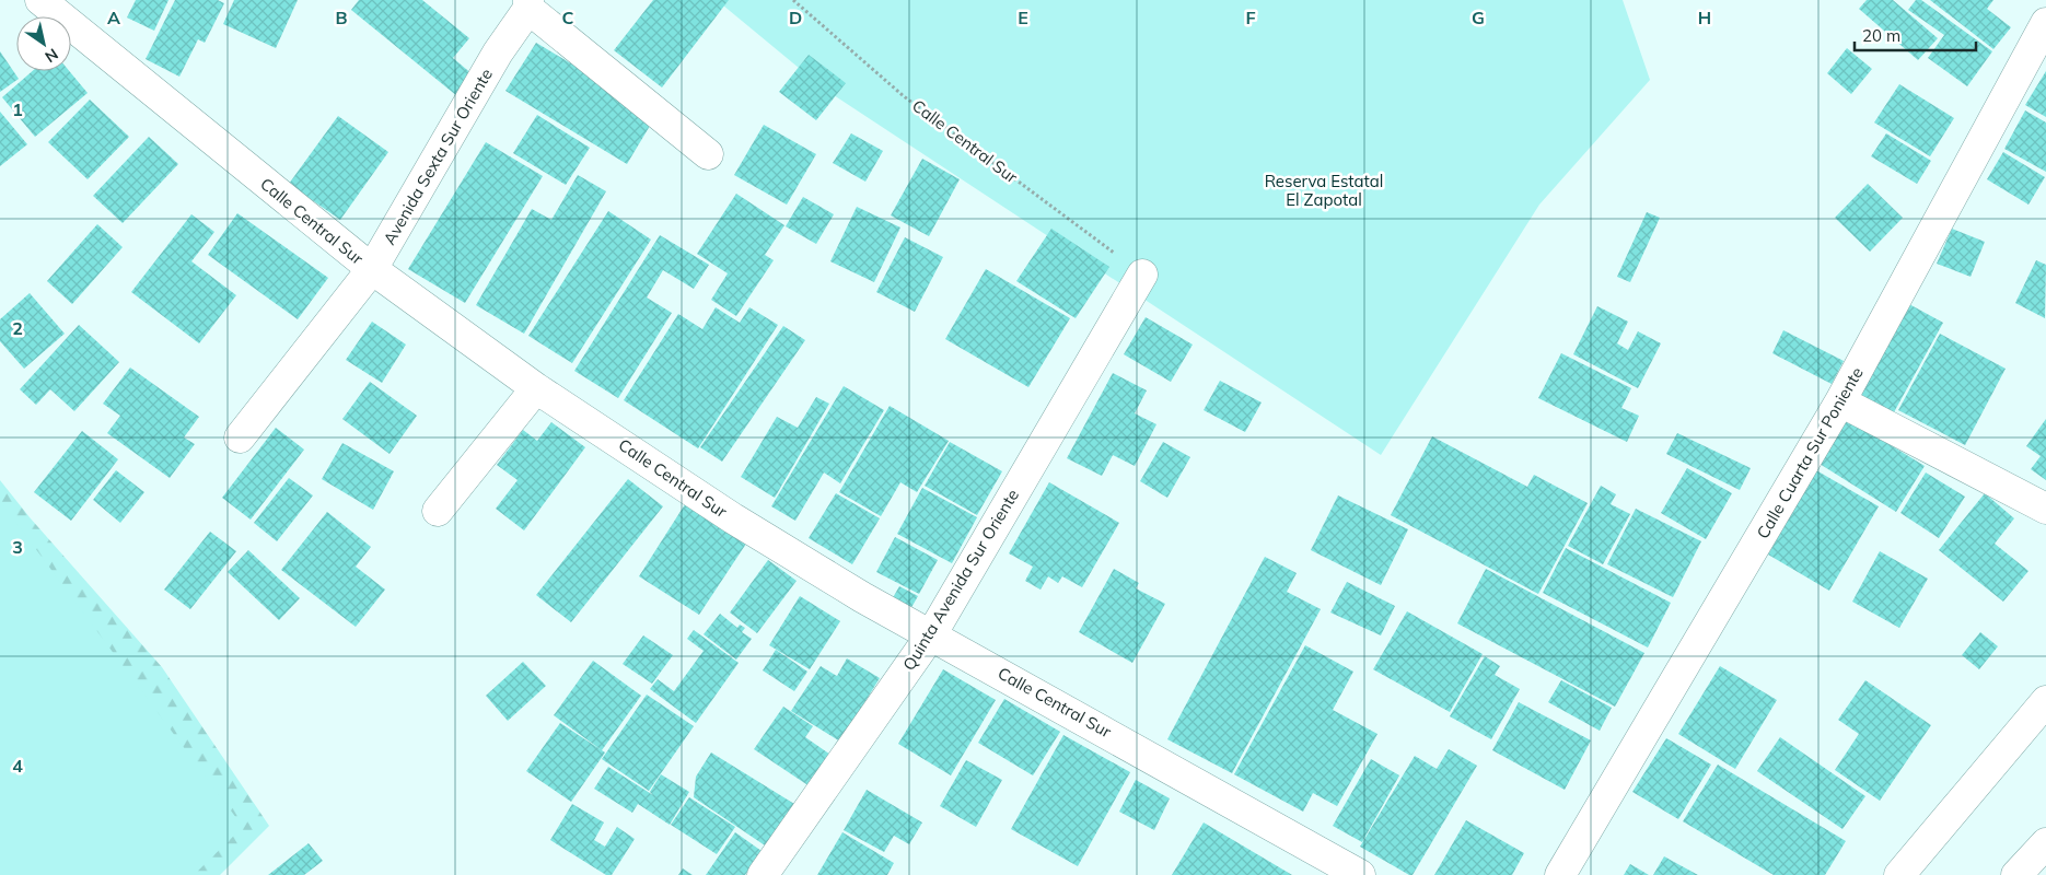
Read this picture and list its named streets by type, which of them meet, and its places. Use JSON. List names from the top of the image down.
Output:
{
  "streets": {
    "street": [
      "Calle Central Sur",
      "Avenida Sexta Sur Oriente",
      "Calle Cuarta Sur Poniente",
      "Quinta Avenida Sur Oriente"
    ]
  },
  "crossings": [
    ["Calle Central Sur", "Avenida Sexta Sur Oriente"],
    ["Calle Central Sur", "Quinta Avenida Sur Oriente"]
  ],
  "parks": ["Reserva Estatal El Zapotal"],
  "scale_bar": "20 m",
  "north": "bottom right",
  "grid": {
    "columns": [
      "A",
      "B",
      "C",
      "D",
      "E",
      "F",
      "G",
      "H"
    ],
    "rows": [
      "1",
      "2",
      "3",
      "4"
    ]
  }
}
